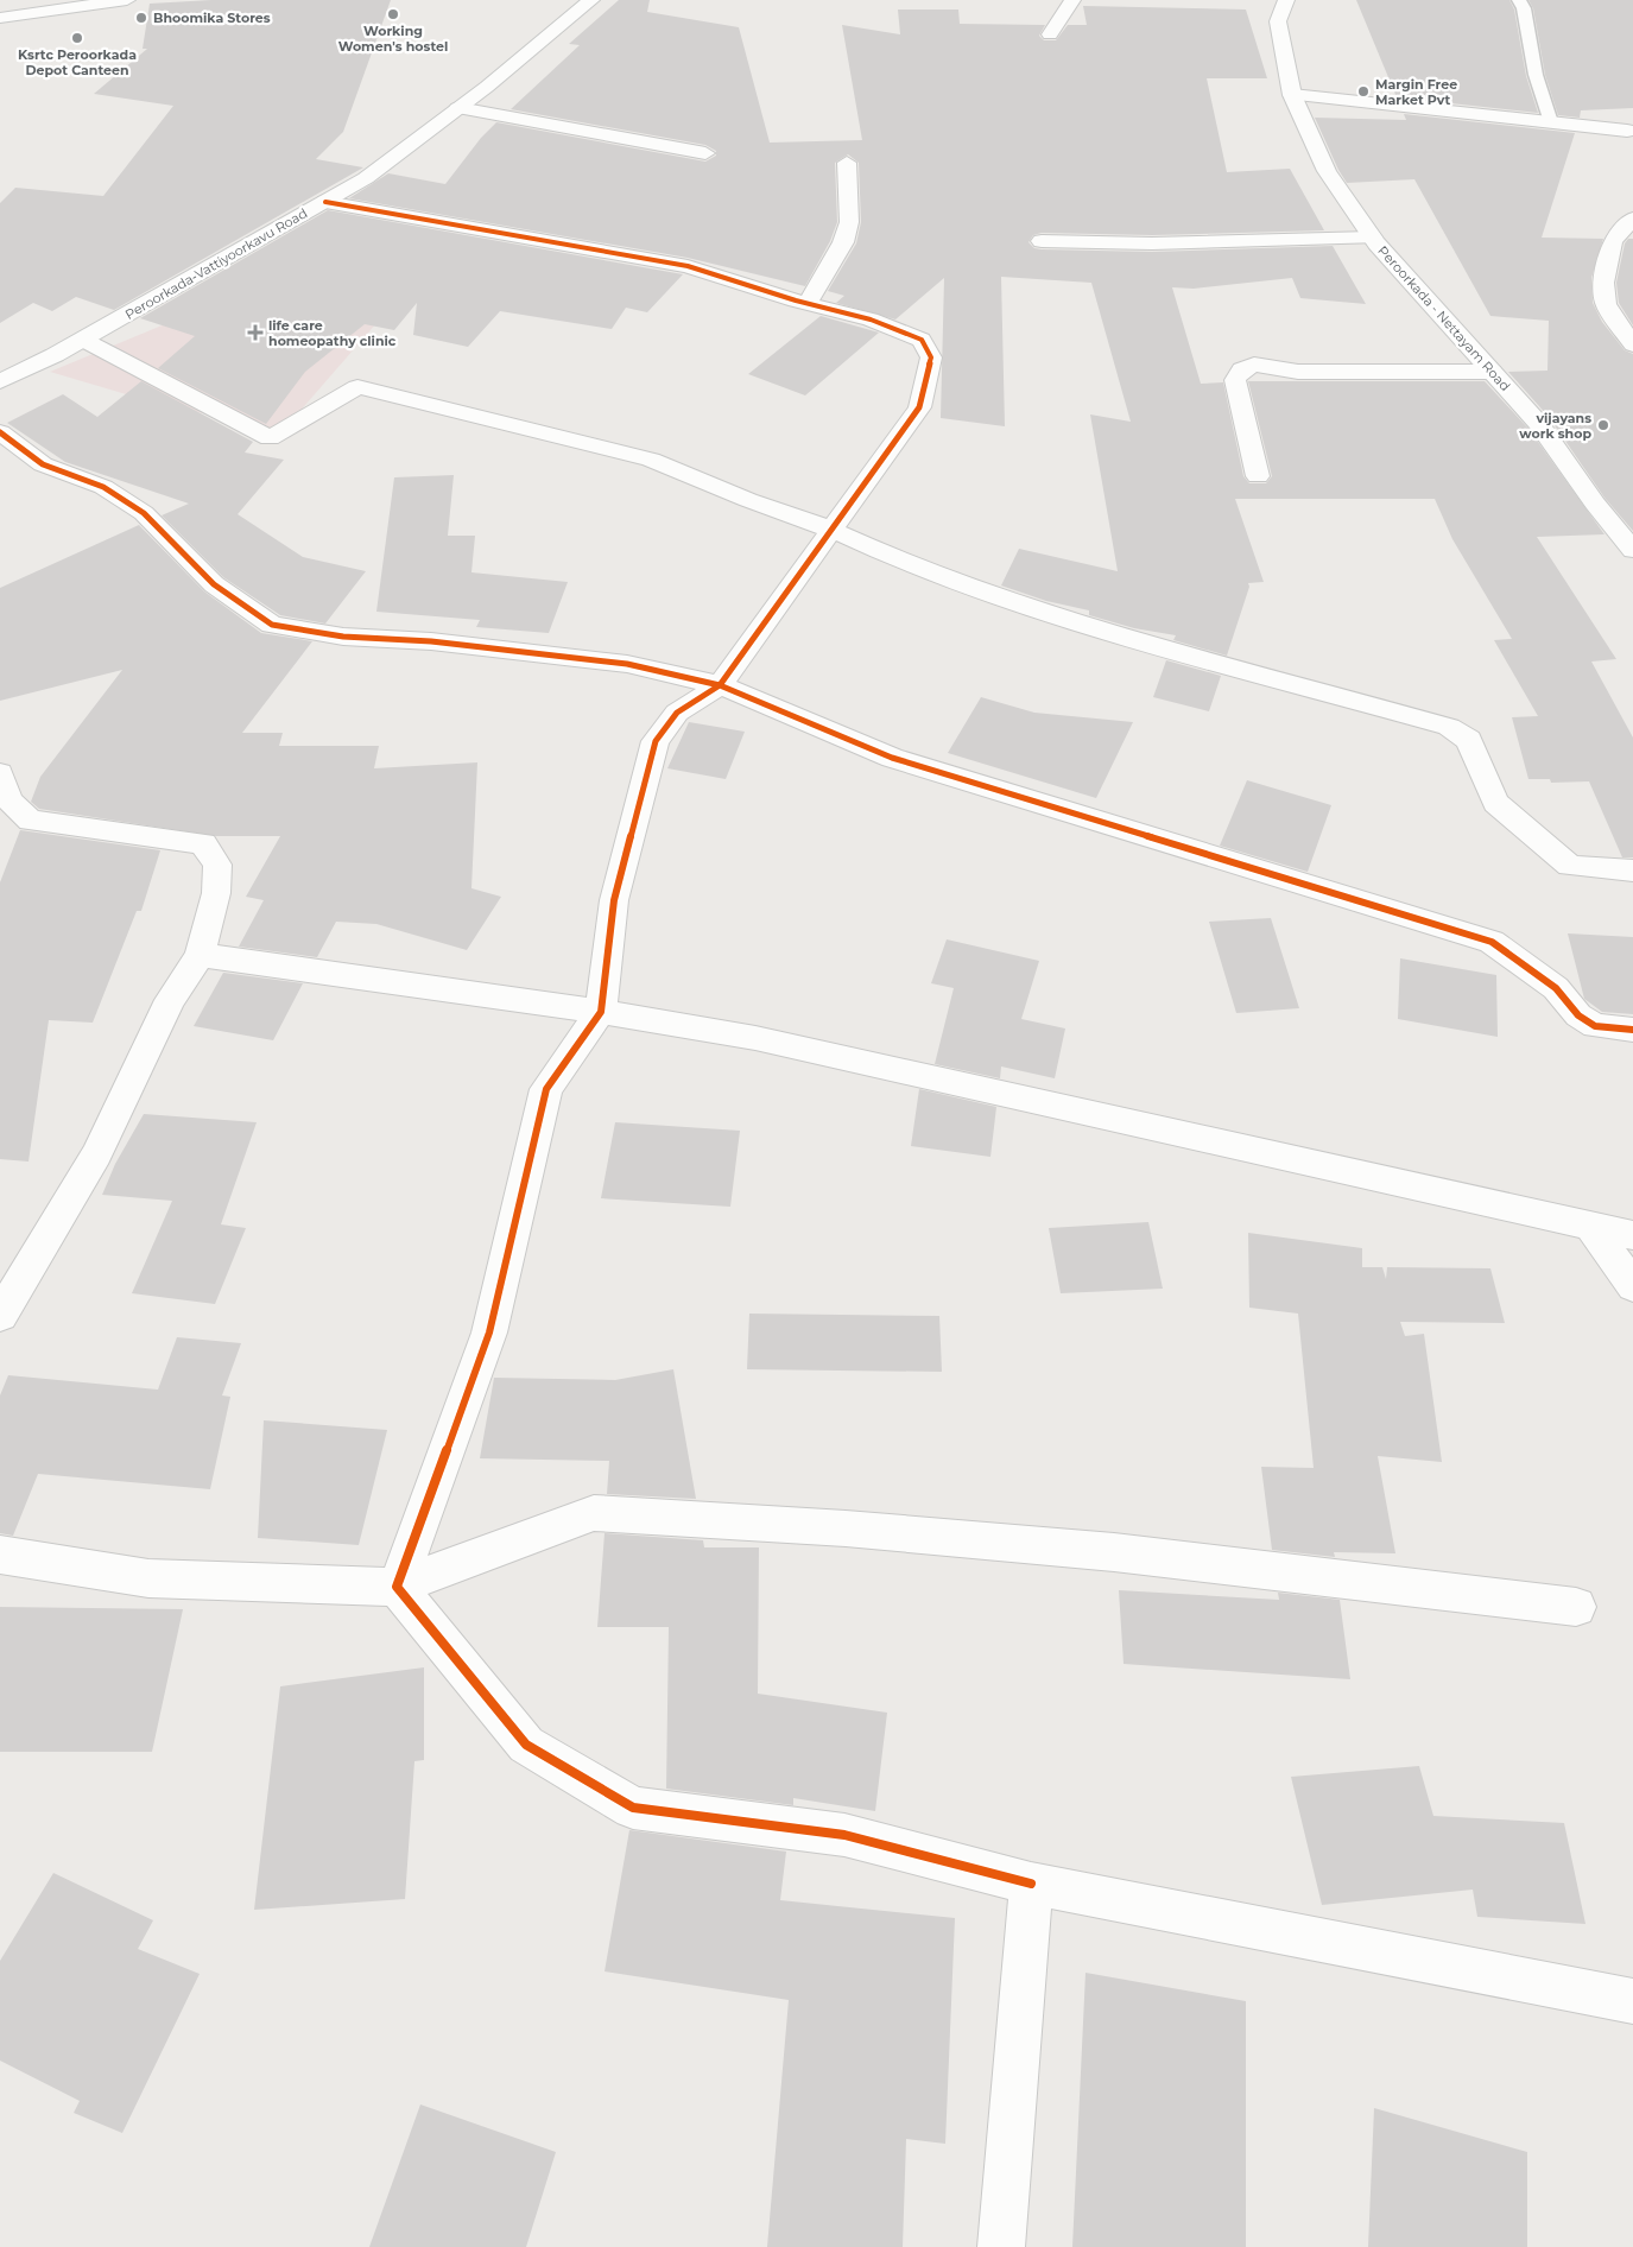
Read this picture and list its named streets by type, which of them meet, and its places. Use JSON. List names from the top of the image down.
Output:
{
  "streets": {
    "street": ["Peroorkada-Vattiyoorkavu Road", "Peroorkada - Nettayam Road"]
  },
  "places": {
    "other": [
      "Working Women's hostel",
      "Bhoomika Stores",
      "Ksrtc Peroorkada Depot Canteen",
      "Margin Free Market Pvt",
      "vijayans work shop"
    ],
    "health": ["life care homeopathy clinic"]
  }
}
